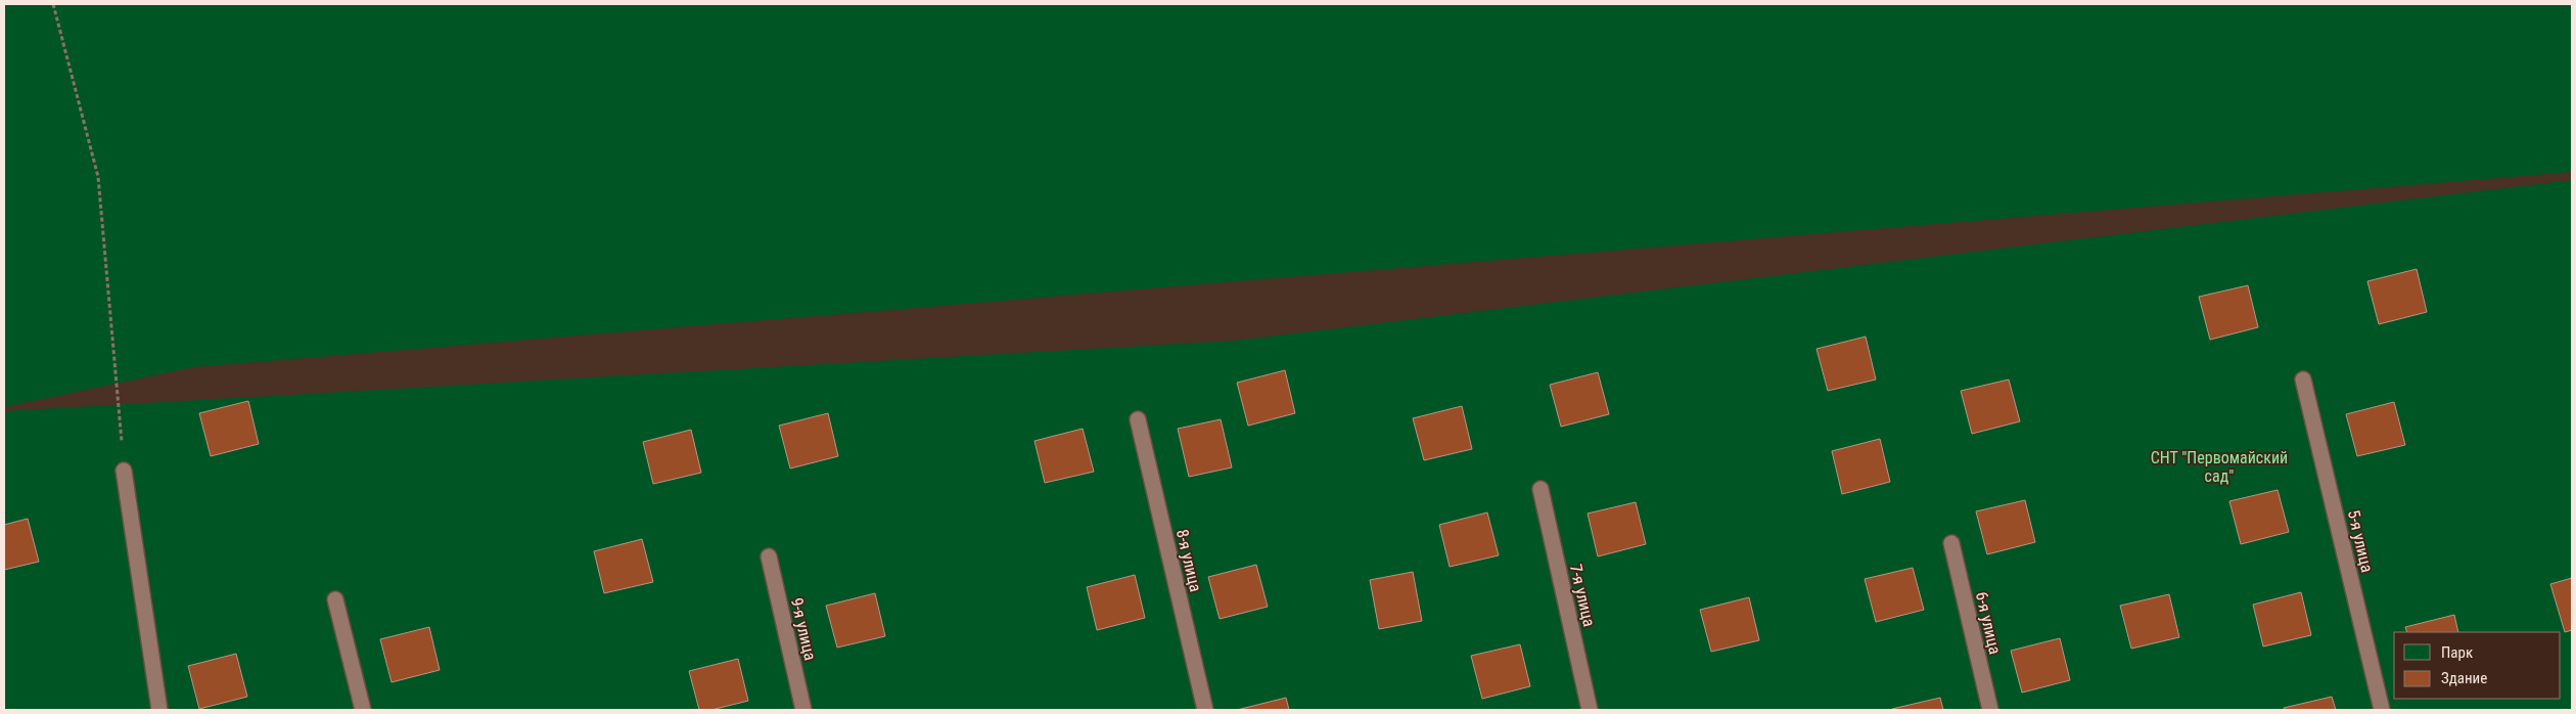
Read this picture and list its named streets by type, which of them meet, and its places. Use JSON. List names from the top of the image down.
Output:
{
  "streets": {
    "lane": [
      "5-я улица",
      "8-я улица",
      "7-я улица",
      "6-я улица",
      "9-я улица"
    ]
  },
  "parks": ["СНТ \"Первомайский сад\""],
  "legend": ["Парк", "Здание"]
}
